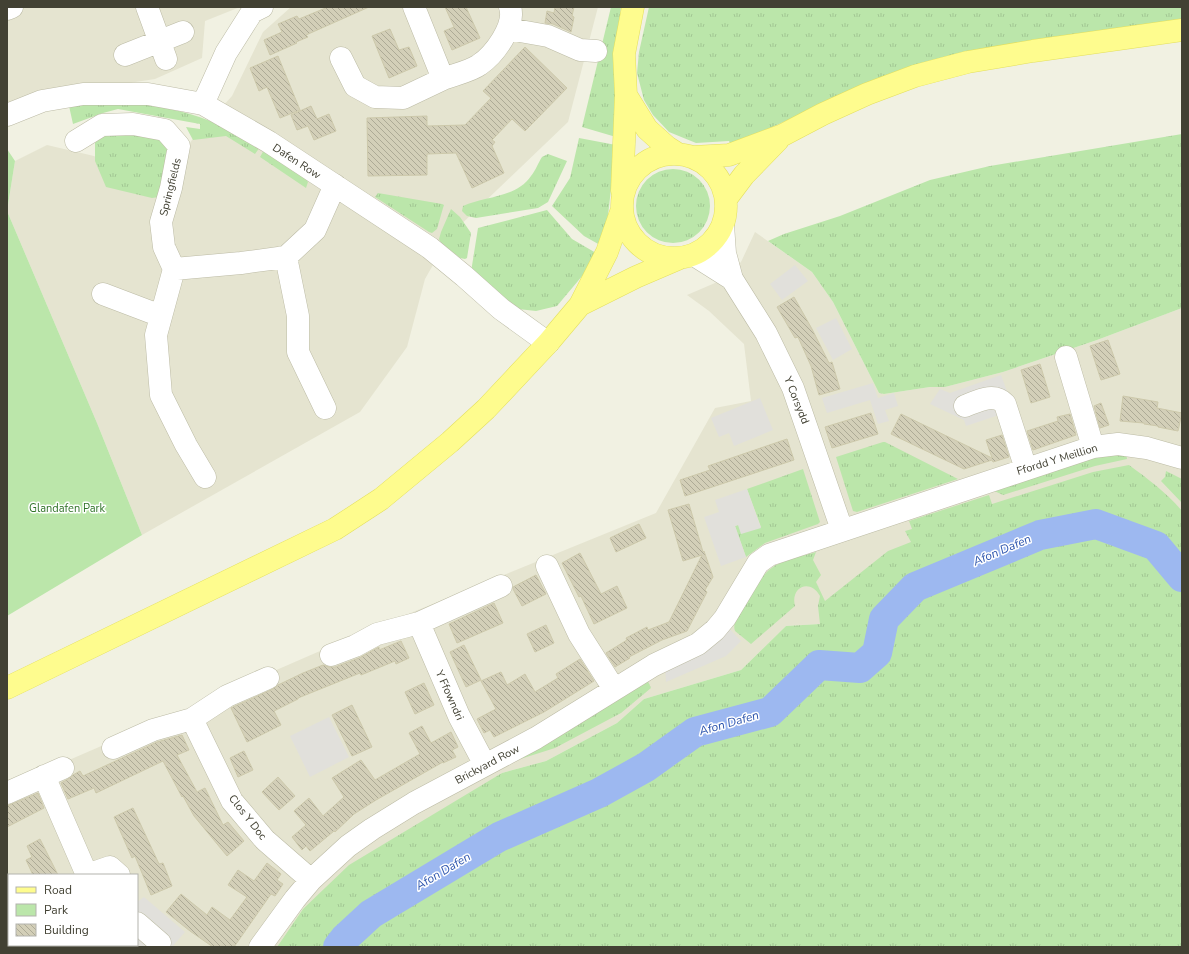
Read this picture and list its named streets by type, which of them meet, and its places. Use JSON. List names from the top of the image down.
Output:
{
  "streets": {
    "street": [
      "Dafen Row",
      "Springfields",
      "Y Corsydd",
      "Ffordd Y Meillion",
      "Y Ffowndri",
      "Brickyard Row",
      "Clos Y Doc"
    ]
  },
  "crossings": [
    ["Y Corsydd", "Ffordd Y Meillion"],
    ["Y Corsydd", "Brickyard Row"],
    ["Ffordd Y Meillion", "Brickyard Row"],
    ["Y Ffowndri", "Brickyard Row"],
    ["Brickyard Row", "Clos Y Doc"]
  ],
  "water": ["Afon Dafen"],
  "parks": ["Glandafen Park"],
  "legend": ["Road", "Park", "Building"]
}
